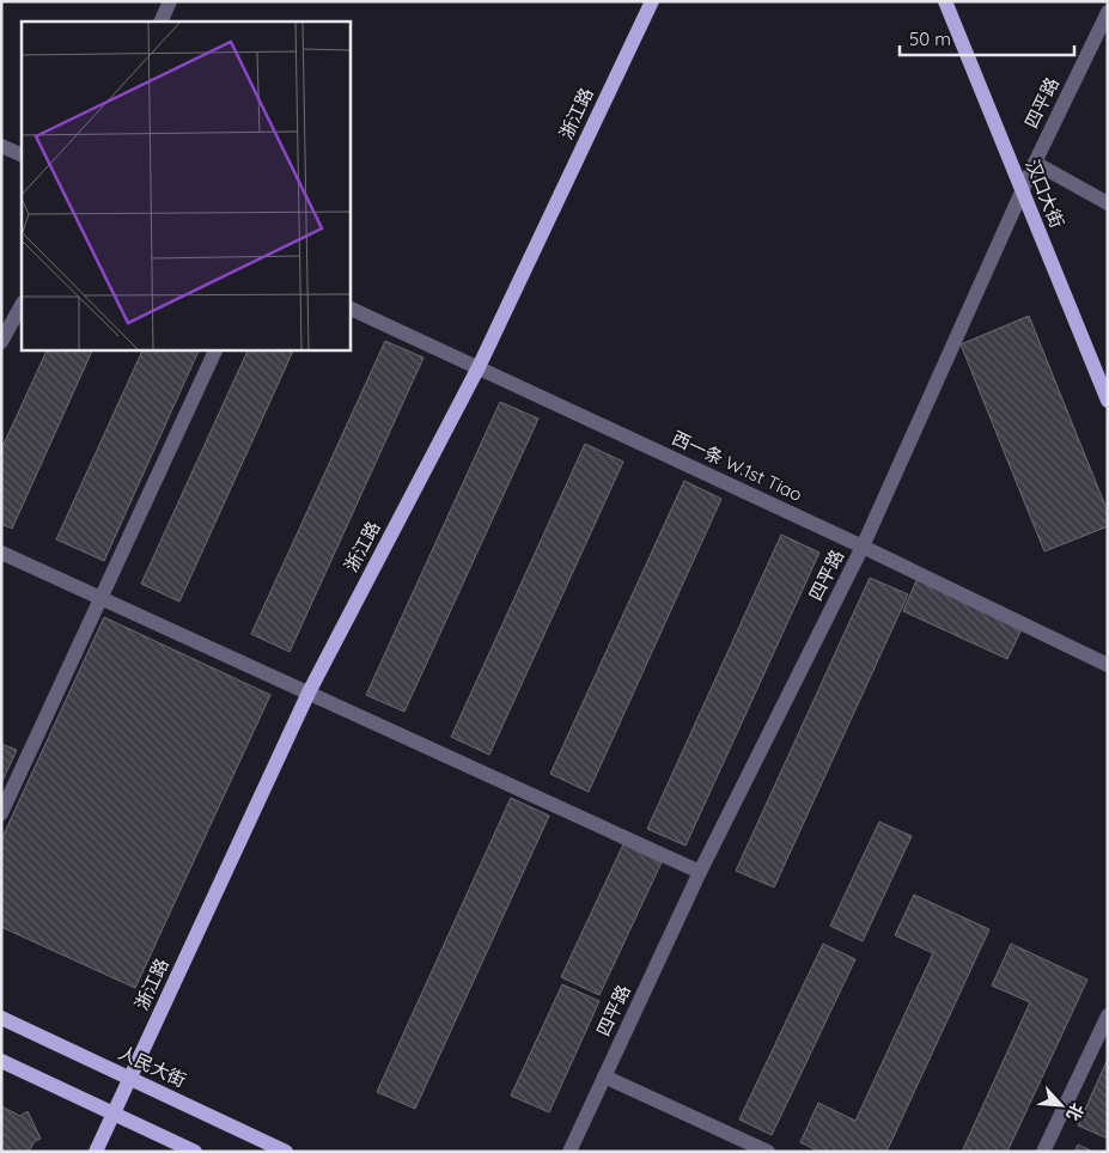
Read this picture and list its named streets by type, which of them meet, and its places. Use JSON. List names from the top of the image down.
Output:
{
  "streets": {
    "main road": ["浙江路", "汉口大街", "人民大街"],
    "street": ["四平路", "西一条 W.1st Tiao"]
  },
  "crossings": [
    ["四平路", "汉口大街"],
    ["四平路", "西一条 W.1st Tiao"],
    ["浙江路", "西一条 W.1st Tiao"],
    ["浙江路", "人民大街"]
  ],
  "scale_bar": "50 m",
  "north": "bottom right"
}
